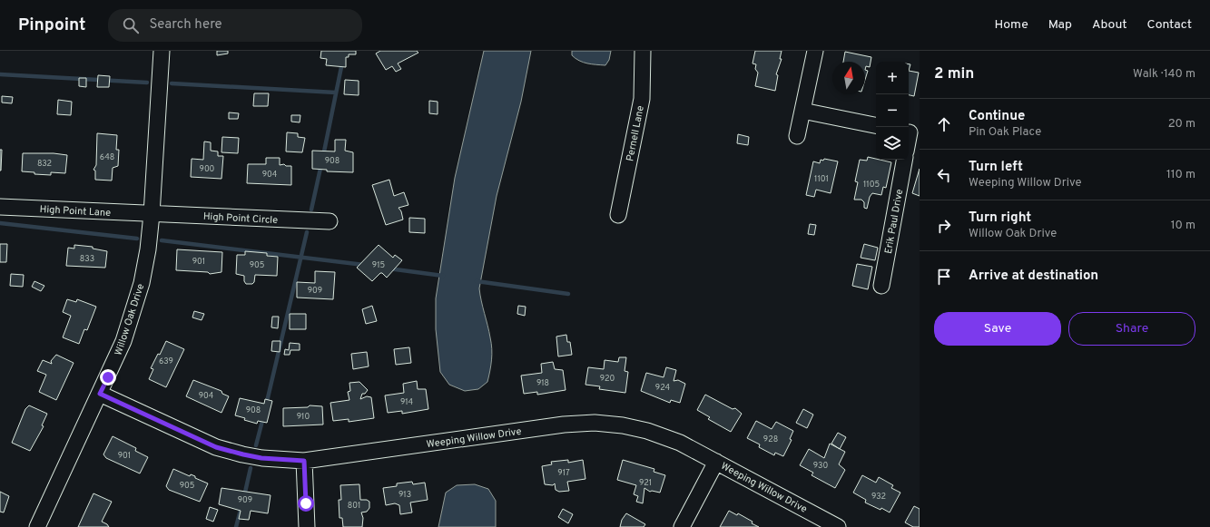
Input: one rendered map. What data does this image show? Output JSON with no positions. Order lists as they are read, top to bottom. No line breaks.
{"streets":{"street":["Pernell Lane","High Point Lane","High Point Circle","Erik Paul Drive","Willow Oak Drive","Weeping Willow Drive"]},"crossings":[["High Point Lane","High Point Circle"],["High Point Lane","Willow Oak Drive"],["High Point Circle","Willow Oak Drive"],["Willow Oak Drive","Weeping Willow Drive"]],"house_numbers":["648","908","832","900","904","1101","1105","833","901","905","915","909","639","920","918","924","904","914","908","910","928","901","930","917","921","905","913","932","909","801"],"north":"top","page":{"header":"Pinpoint","search":"Search here","nav":["Home","Map","About","Contact"],"heading":["2 min","Walk · 140 m"],"map_buttons":["+","−"],"list":[["Continue","Pin Oak Place","20 m"],["Turn left","Weeping Willow Drive","110 m"],["Turn right","Willow Oak Drive","10 m"],"Arrive at destination"],"buttons":["Save","Share"]}}
